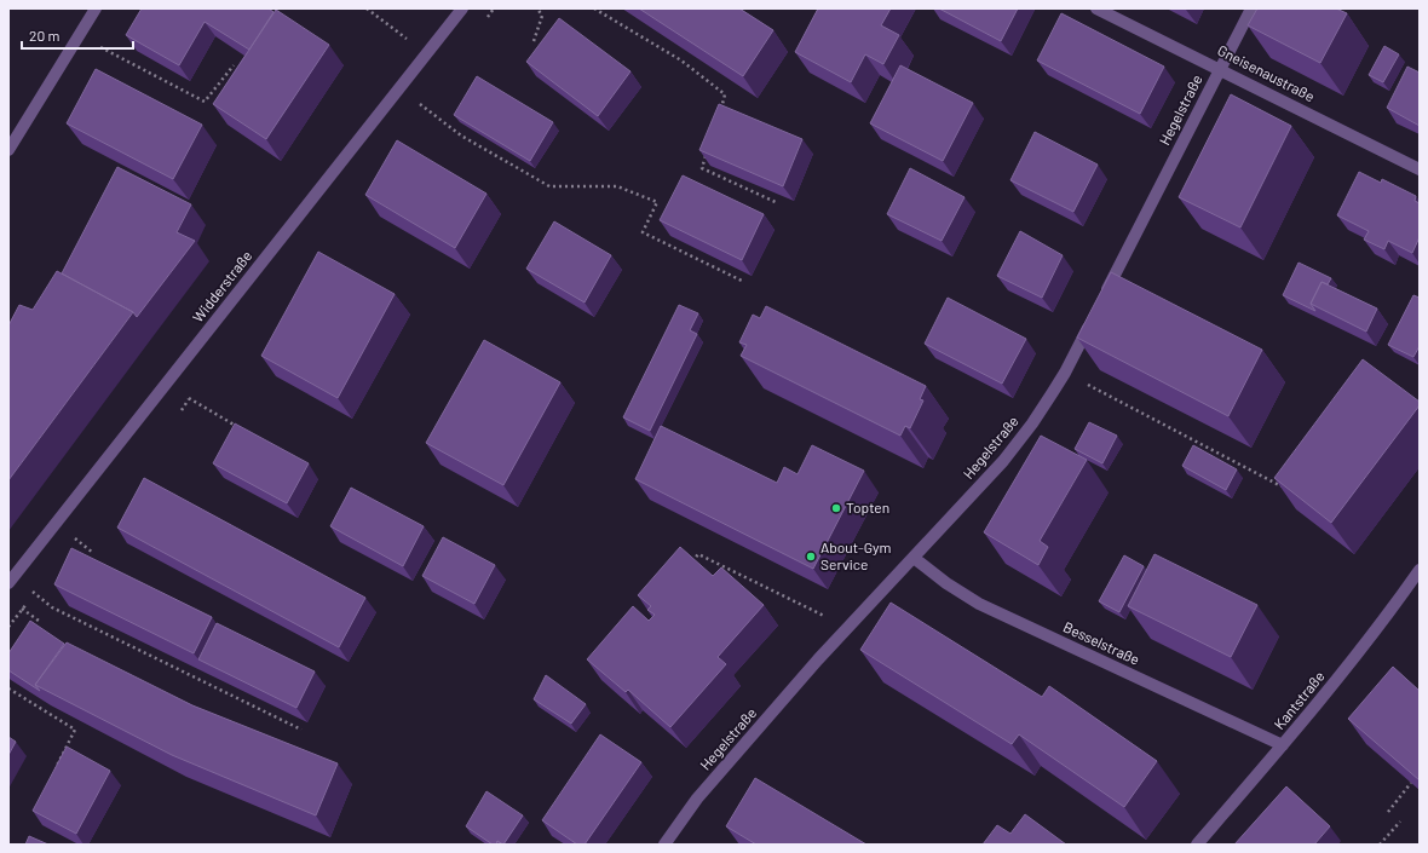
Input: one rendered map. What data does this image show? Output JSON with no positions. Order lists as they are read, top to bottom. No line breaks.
{"streets":{"street":["Gneisenaustraße","Hegelstraße","Widderstraße","Besselstraße","Kantstraße"]},"crossings":[["Gneisenaustraße","Hegelstraße"],["Hegelstraße","Besselstraße"],["Besselstraße","Kantstraße"]],"places":["Topten","About-Gym Service"],"scale_bar":"20 m"}
